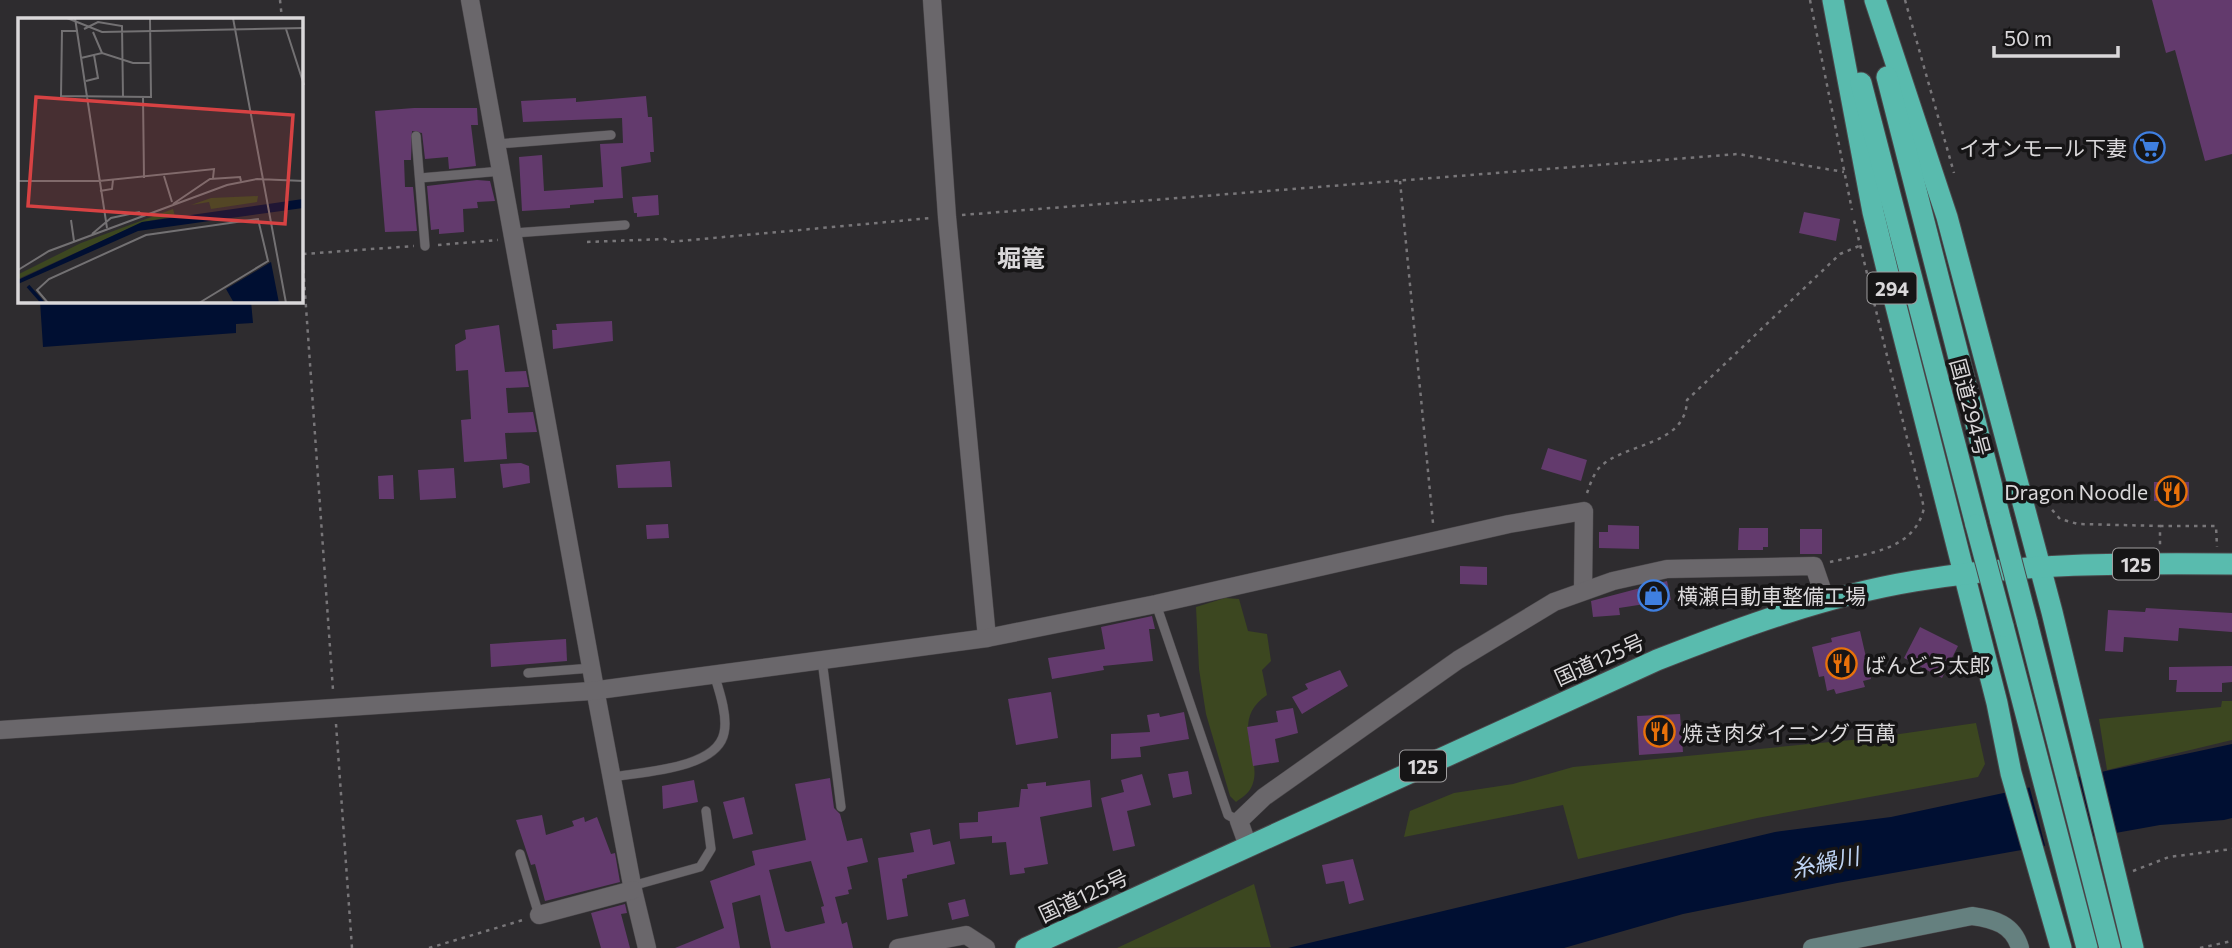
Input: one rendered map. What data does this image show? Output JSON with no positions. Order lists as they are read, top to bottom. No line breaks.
{"streets":{"highway":["294","国道294号","125","国道125号"]},"crossings":[["294","国道125号"]],"districts":["堀篭"],"water":["糸繰川"],"places":{"supermarket":["イオンモール下妻"],"restaurant":["Dragon Noodle","ばんどう太郎","焼き肉ダイニング 百萬"],"shop":["横瀬自動車整備工場"]},"scale_bar":"50 m"}
